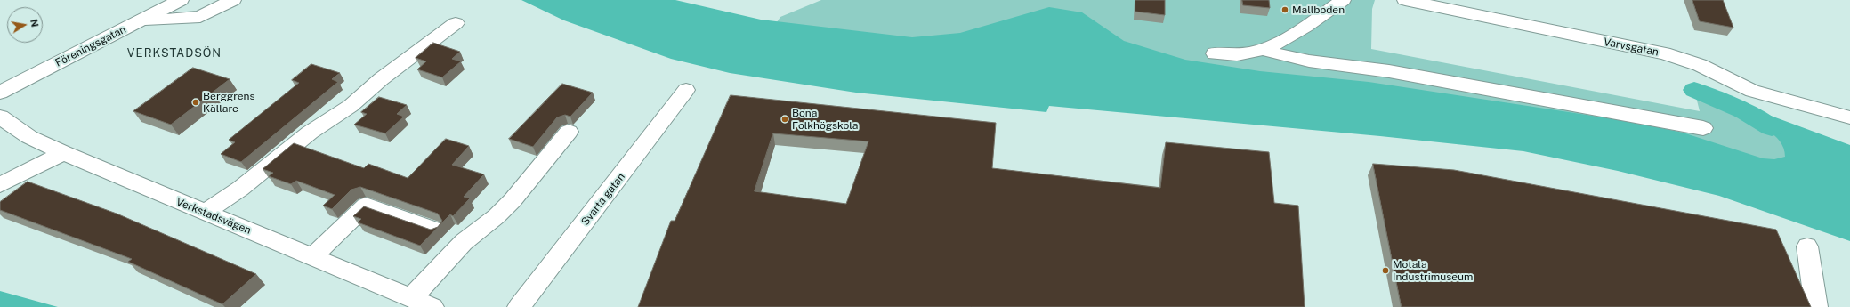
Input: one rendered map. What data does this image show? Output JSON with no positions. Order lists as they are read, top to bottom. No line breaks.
{"streets":{"street":["Föreningsgatan","Varvsgatan","Svarta gatan","Verkstadsvägen"]},"districts":["VERKSTADSÖN"],"places":["Mallboden","Berggrens Källare","Bona Folkhögskola","Motala Industrimuseum"],"north":"right"}
